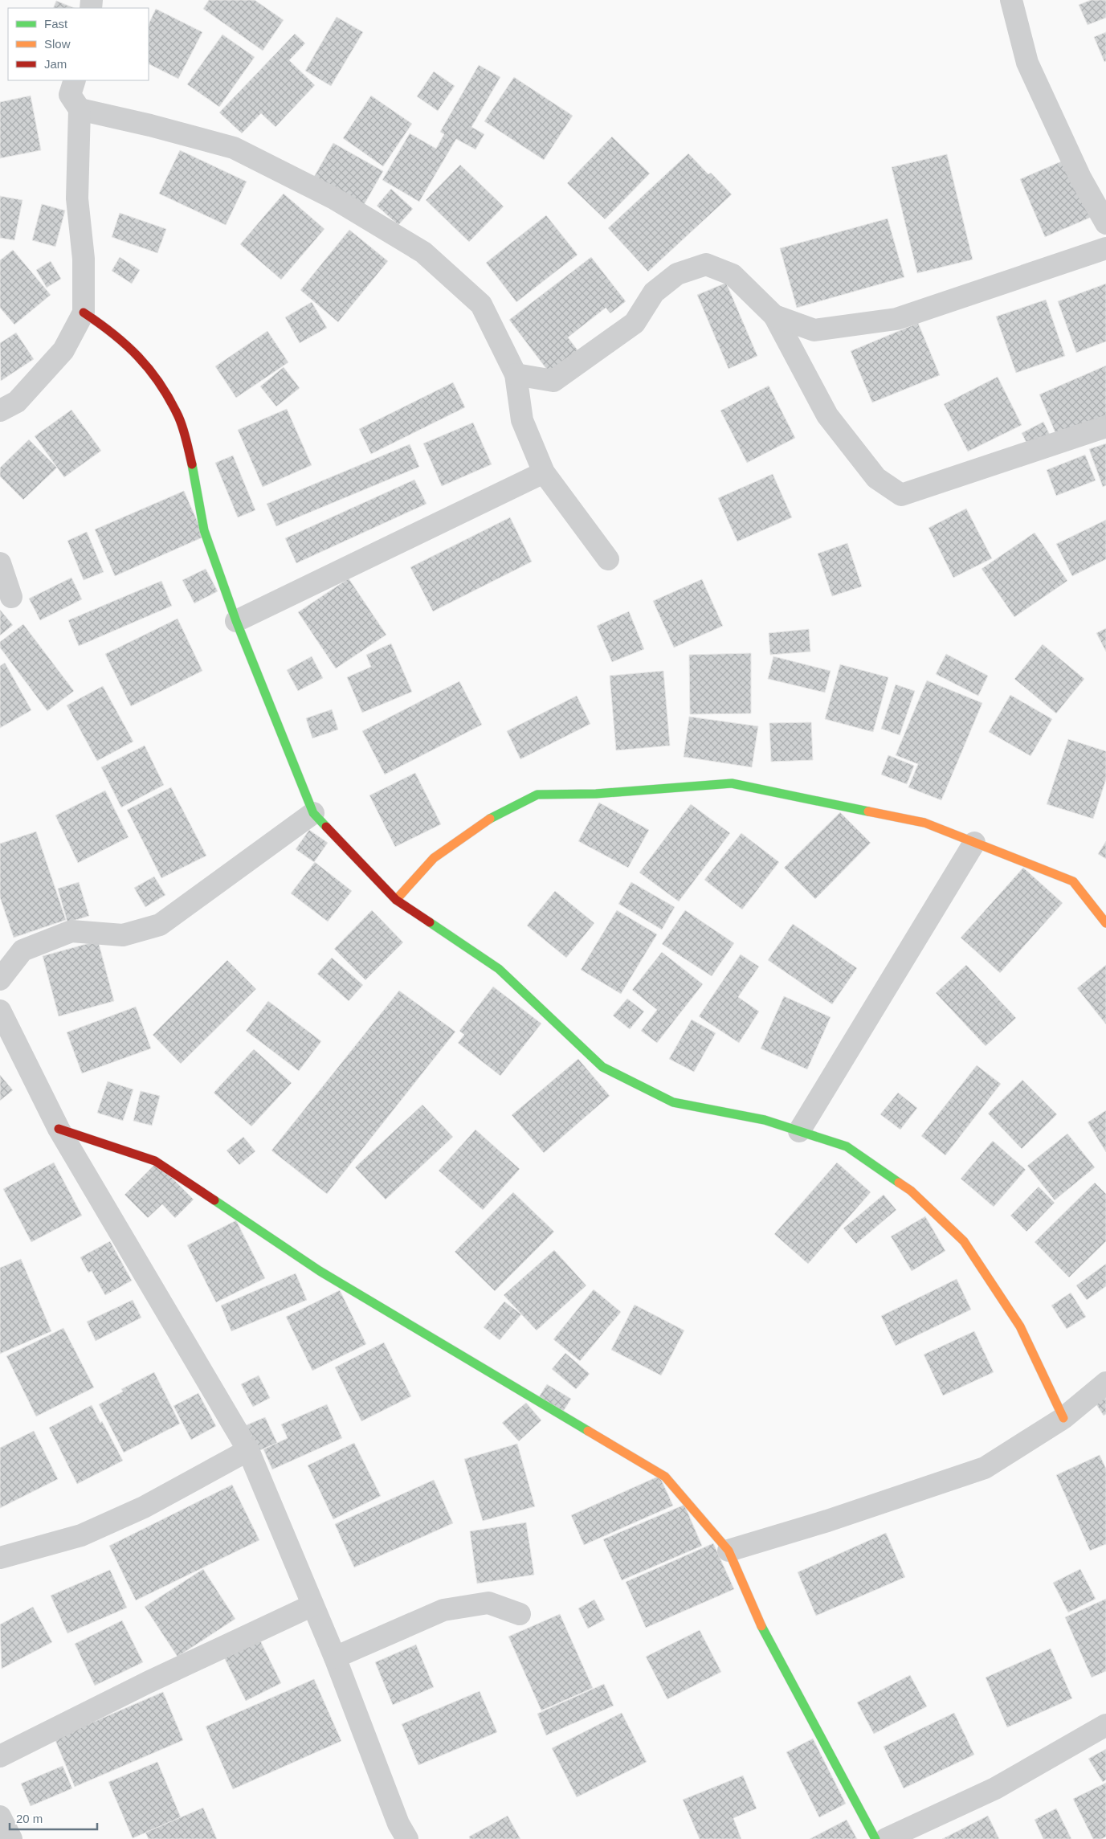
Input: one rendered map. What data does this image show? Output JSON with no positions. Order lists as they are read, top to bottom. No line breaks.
{"legend":["Fast","Slow","Jam"],"scale_bar":"20 m"}
